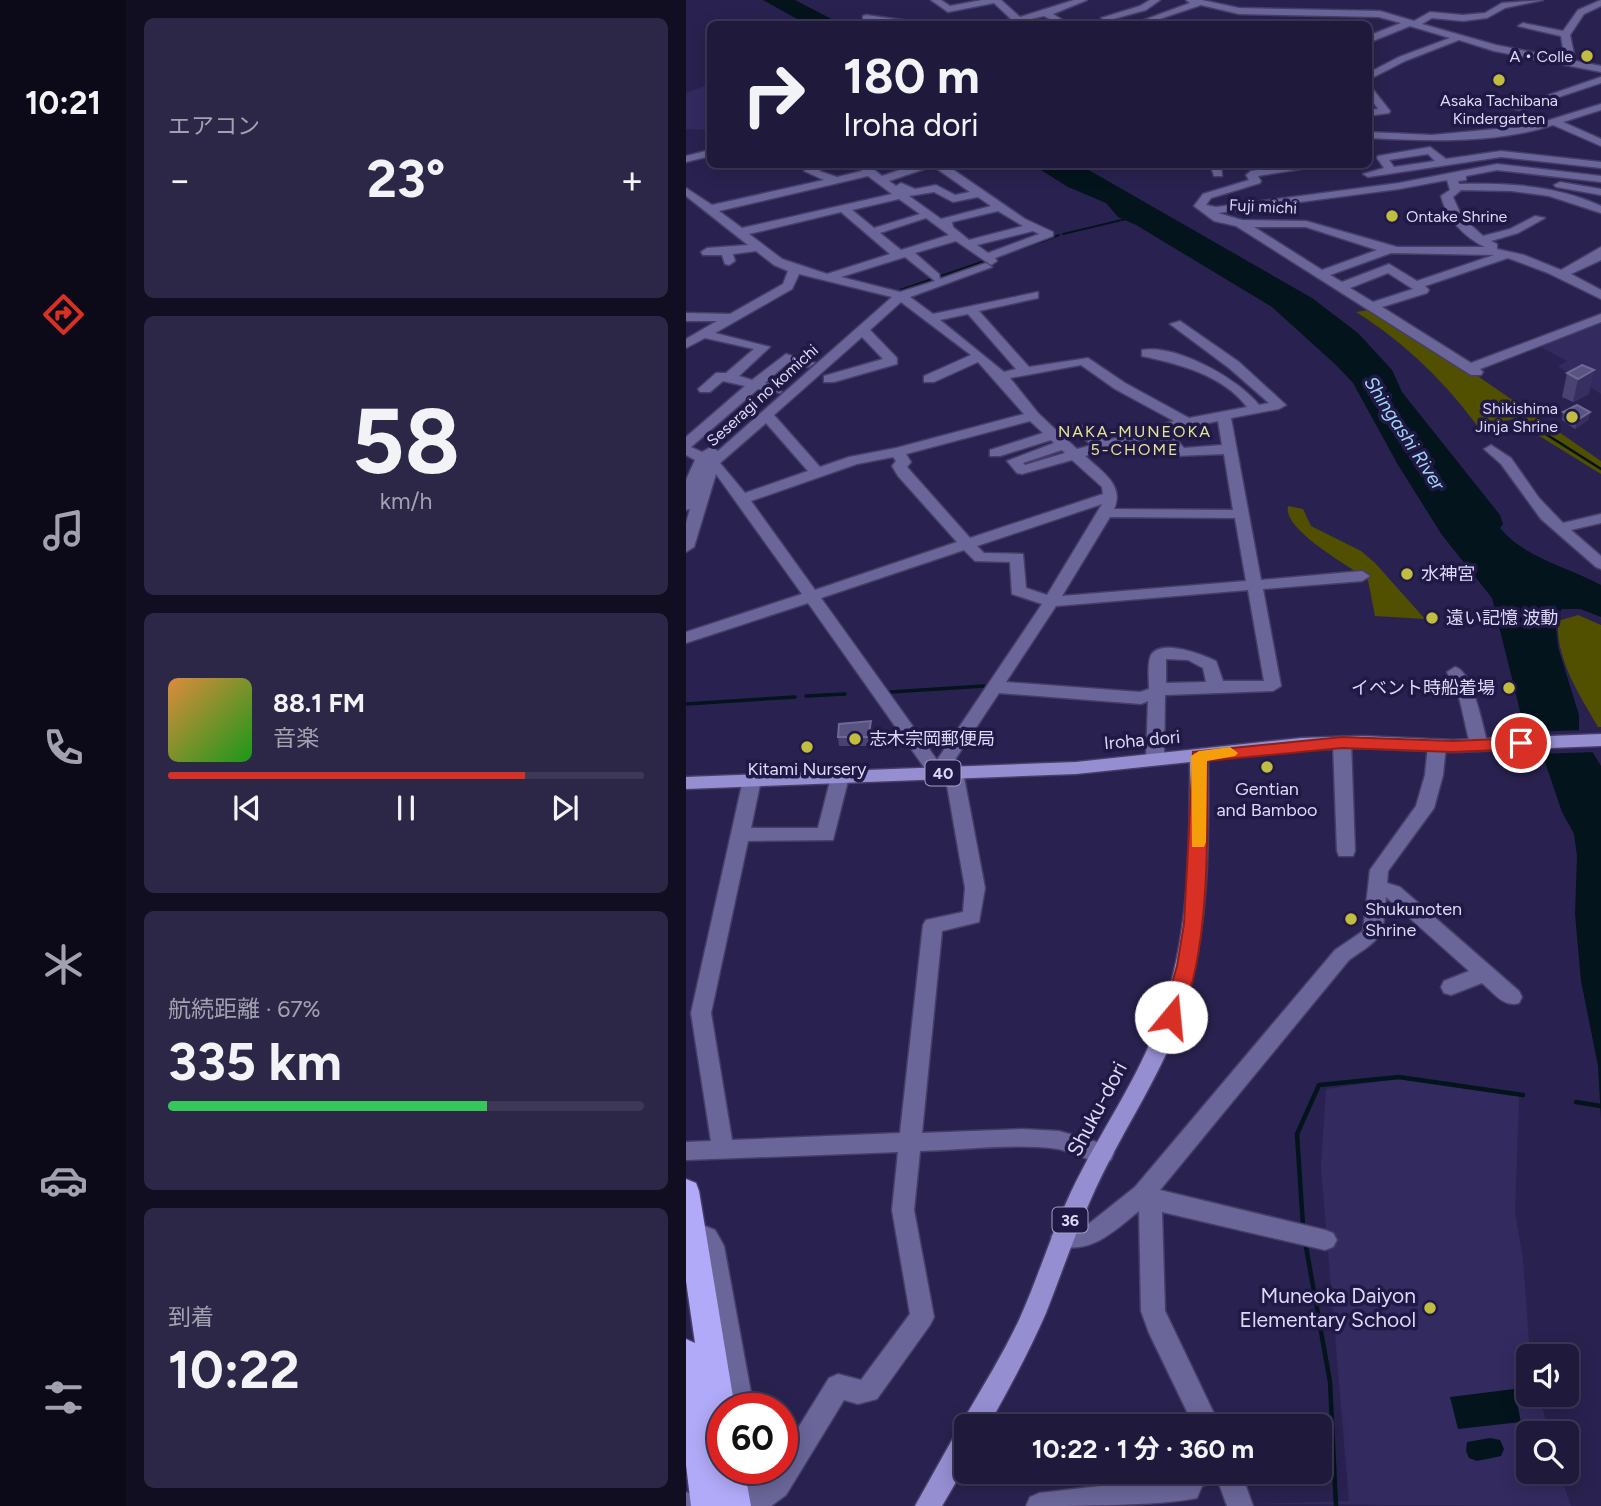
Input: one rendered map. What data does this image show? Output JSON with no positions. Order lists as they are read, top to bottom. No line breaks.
{"streets":{"main road":["Iroha dori","40","Shuku-dori","36"],"street":["Fuji michi","Seseragi no komichi"]},"crossings":[["Iroha dori","Shuku-dori"]],"districts":["NAKA-MUNEOKA 5-CHOME"],"water":["Shingashi River"],"places":["A・Colle","Asaka Tachibana Kindergarten","Ontake Shrine","Shikishima Jinja Shrine","水神宮","遠い記憶 波動","イベント時船着場","志木宗岡郵便局","Kitami Nursery","Gentian and Bamboo","Shukunoten Shrine","Muneoka Daiyon Elementary School"],"page":{"tabs":"10:21","tile":["エアコン",["58","km/h"],["航続距離 · 67%","335 km"],["到着","10:22"]],"turn":["180 m","Iroha dori"],"heat":["−","23°","+"],"song":["88.1 FM","音楽"],"limit":"60","trip":"10:22 · 1 分 · 360 m"}}
